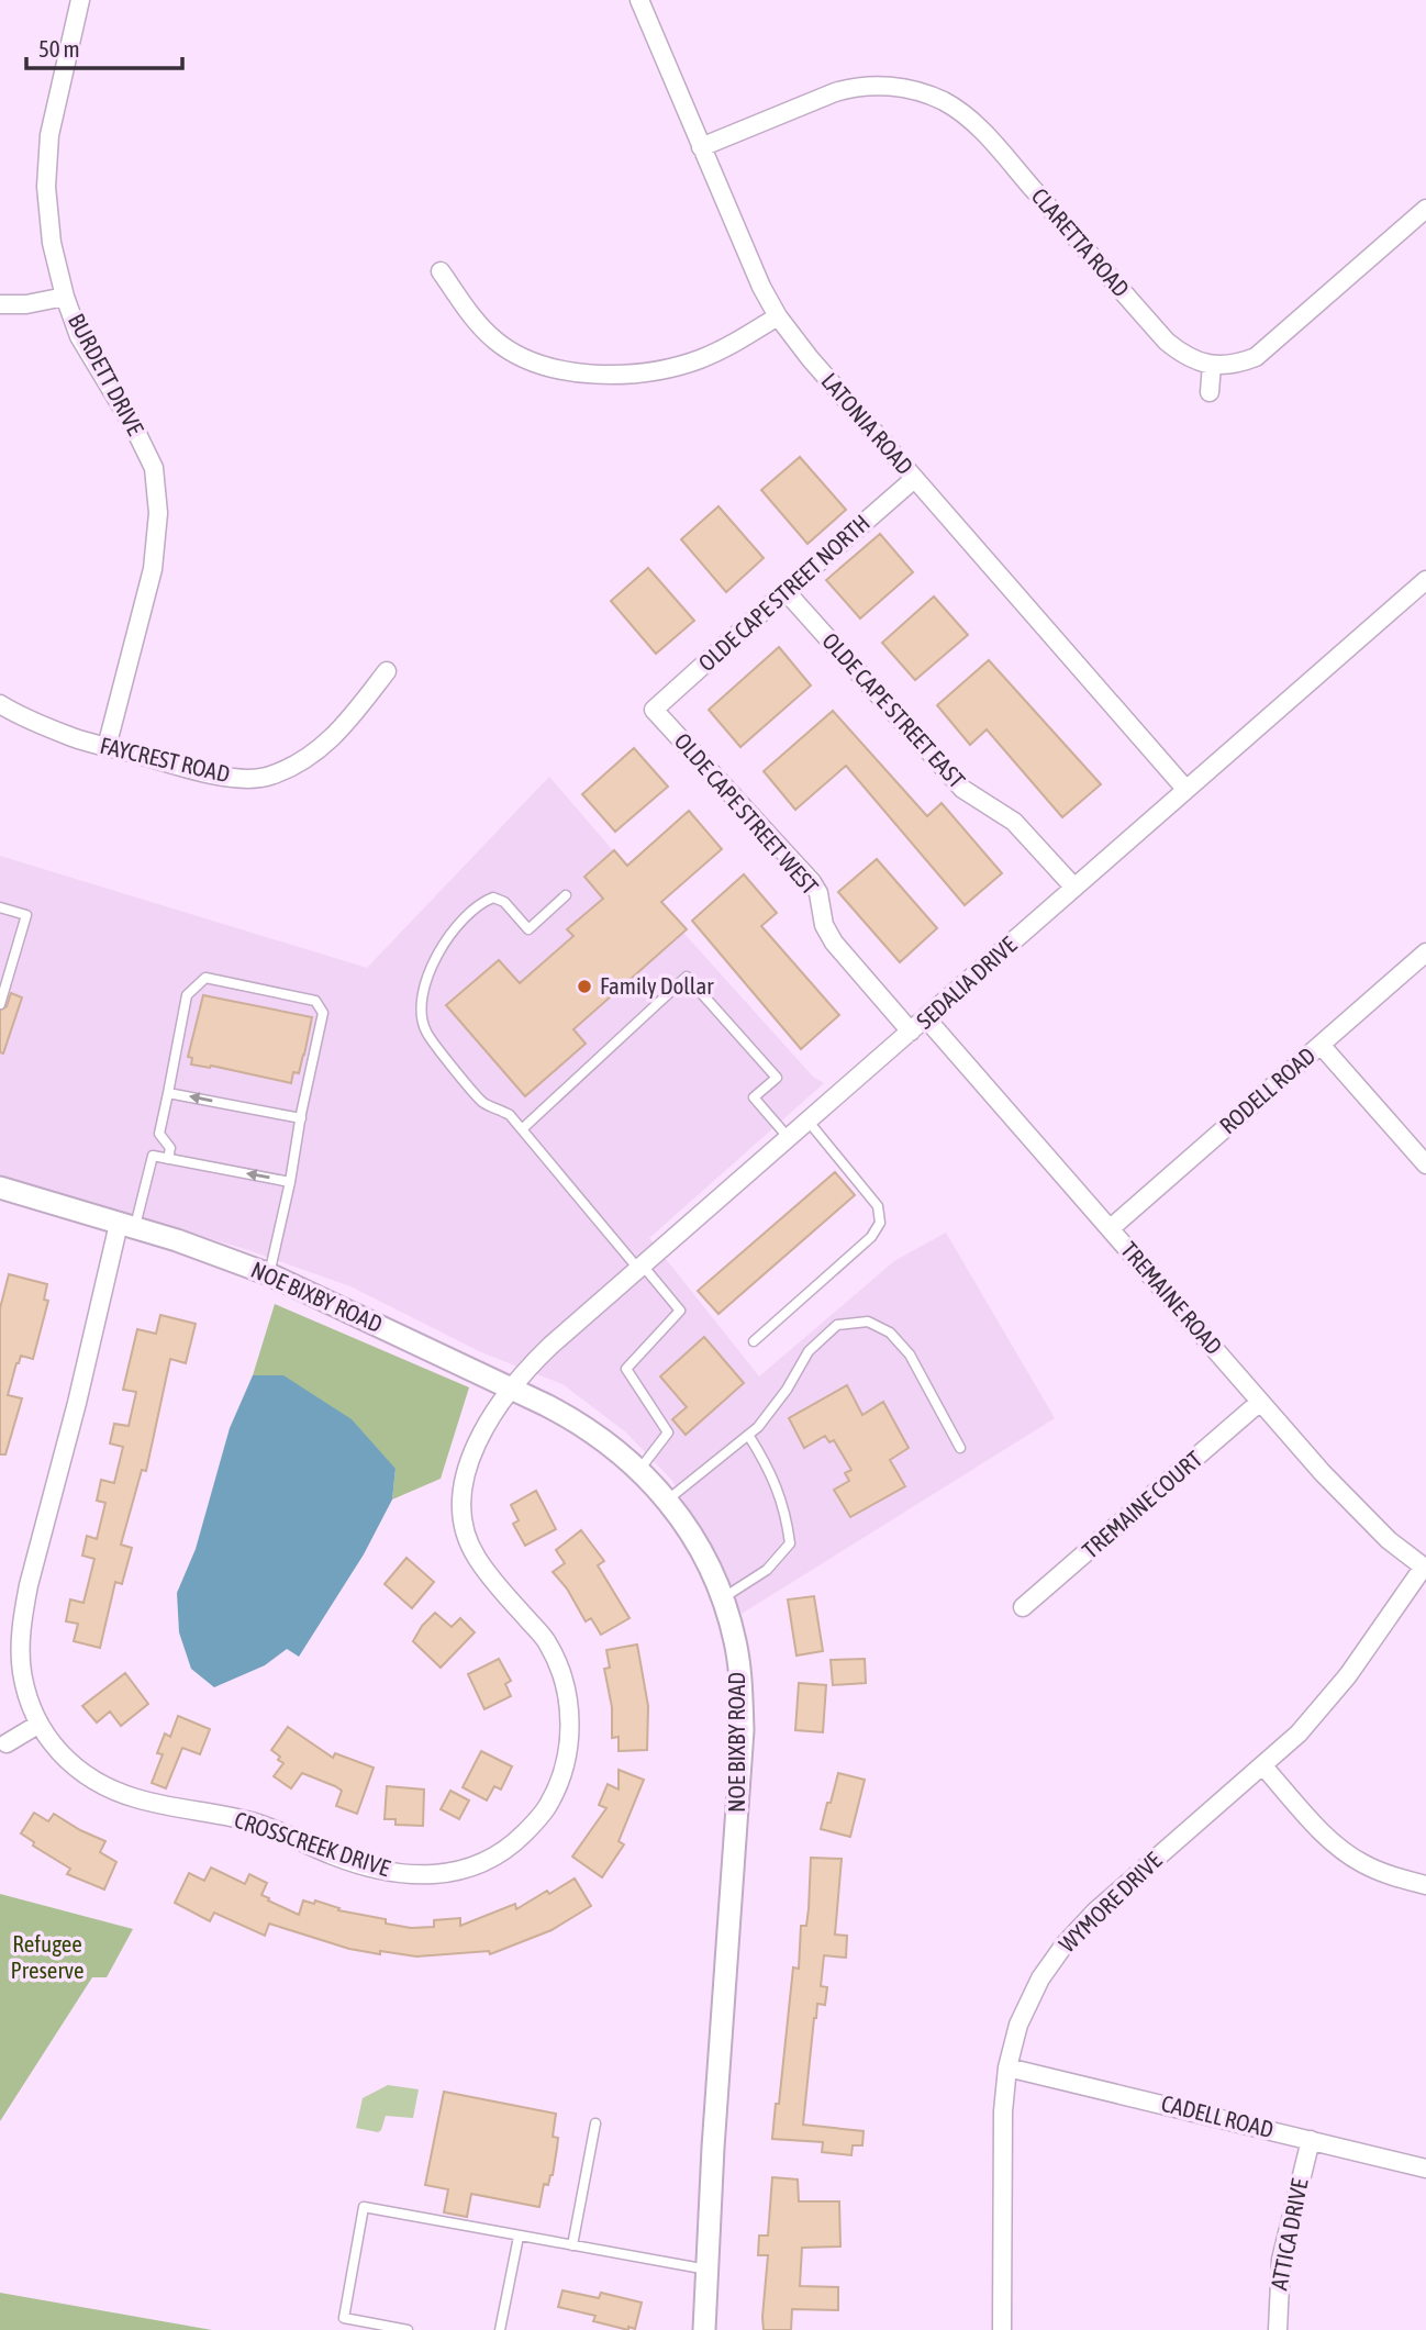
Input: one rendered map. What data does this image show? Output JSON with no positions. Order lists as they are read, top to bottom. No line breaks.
{"streets":{"street":["CLARETTA ROAD","BURDETT DRIVE","LATONIA ROAD","OLDE CAPE STREET NORTH","OLDE CAPE STREET EAST","FAYCREST ROAD","OLDE CAPE STREET WEST","SEDALIA DRIVE","RODELL ROAD","NOE BIXBY ROAD","TREMAINE ROAD","TREMAINE COURT","CROSSCREEK DRIVE","WYMORE DRIVE","CADELL ROAD","ATTICA DRIVE"]},"crossings":[["CLARETTA ROAD","LATONIA ROAD"],["BURDETT DRIVE","FAYCREST ROAD"],["LATONIA ROAD","OLDE CAPE STREET NORTH"],["LATONIA ROAD","SEDALIA DRIVE"],["OLDE CAPE STREET NORTH","OLDE CAPE STREET EAST"],["OLDE CAPE STREET NORTH","OLDE CAPE STREET WEST"],["OLDE CAPE STREET EAST","SEDALIA DRIVE"],["OLDE CAPE STREET WEST","SEDALIA DRIVE"],["SEDALIA DRIVE","NOE BIXBY ROAD"],["SEDALIA DRIVE","TREMAINE ROAD"],["SEDALIA DRIVE","CROSSCREEK DRIVE"],["RODELL ROAD","TREMAINE ROAD"],["NOE BIXBY ROAD","CROSSCREEK DRIVE"],["TREMAINE ROAD","TREMAINE COURT"],["TREMAINE ROAD","WYMORE DRIVE"],["WYMORE DRIVE","CADELL ROAD"],["CADELL ROAD","ATTICA DRIVE"]],"parks":["Refugee Preserve"],"places":["Family Dollar"],"scale_bar":"50 m"}
